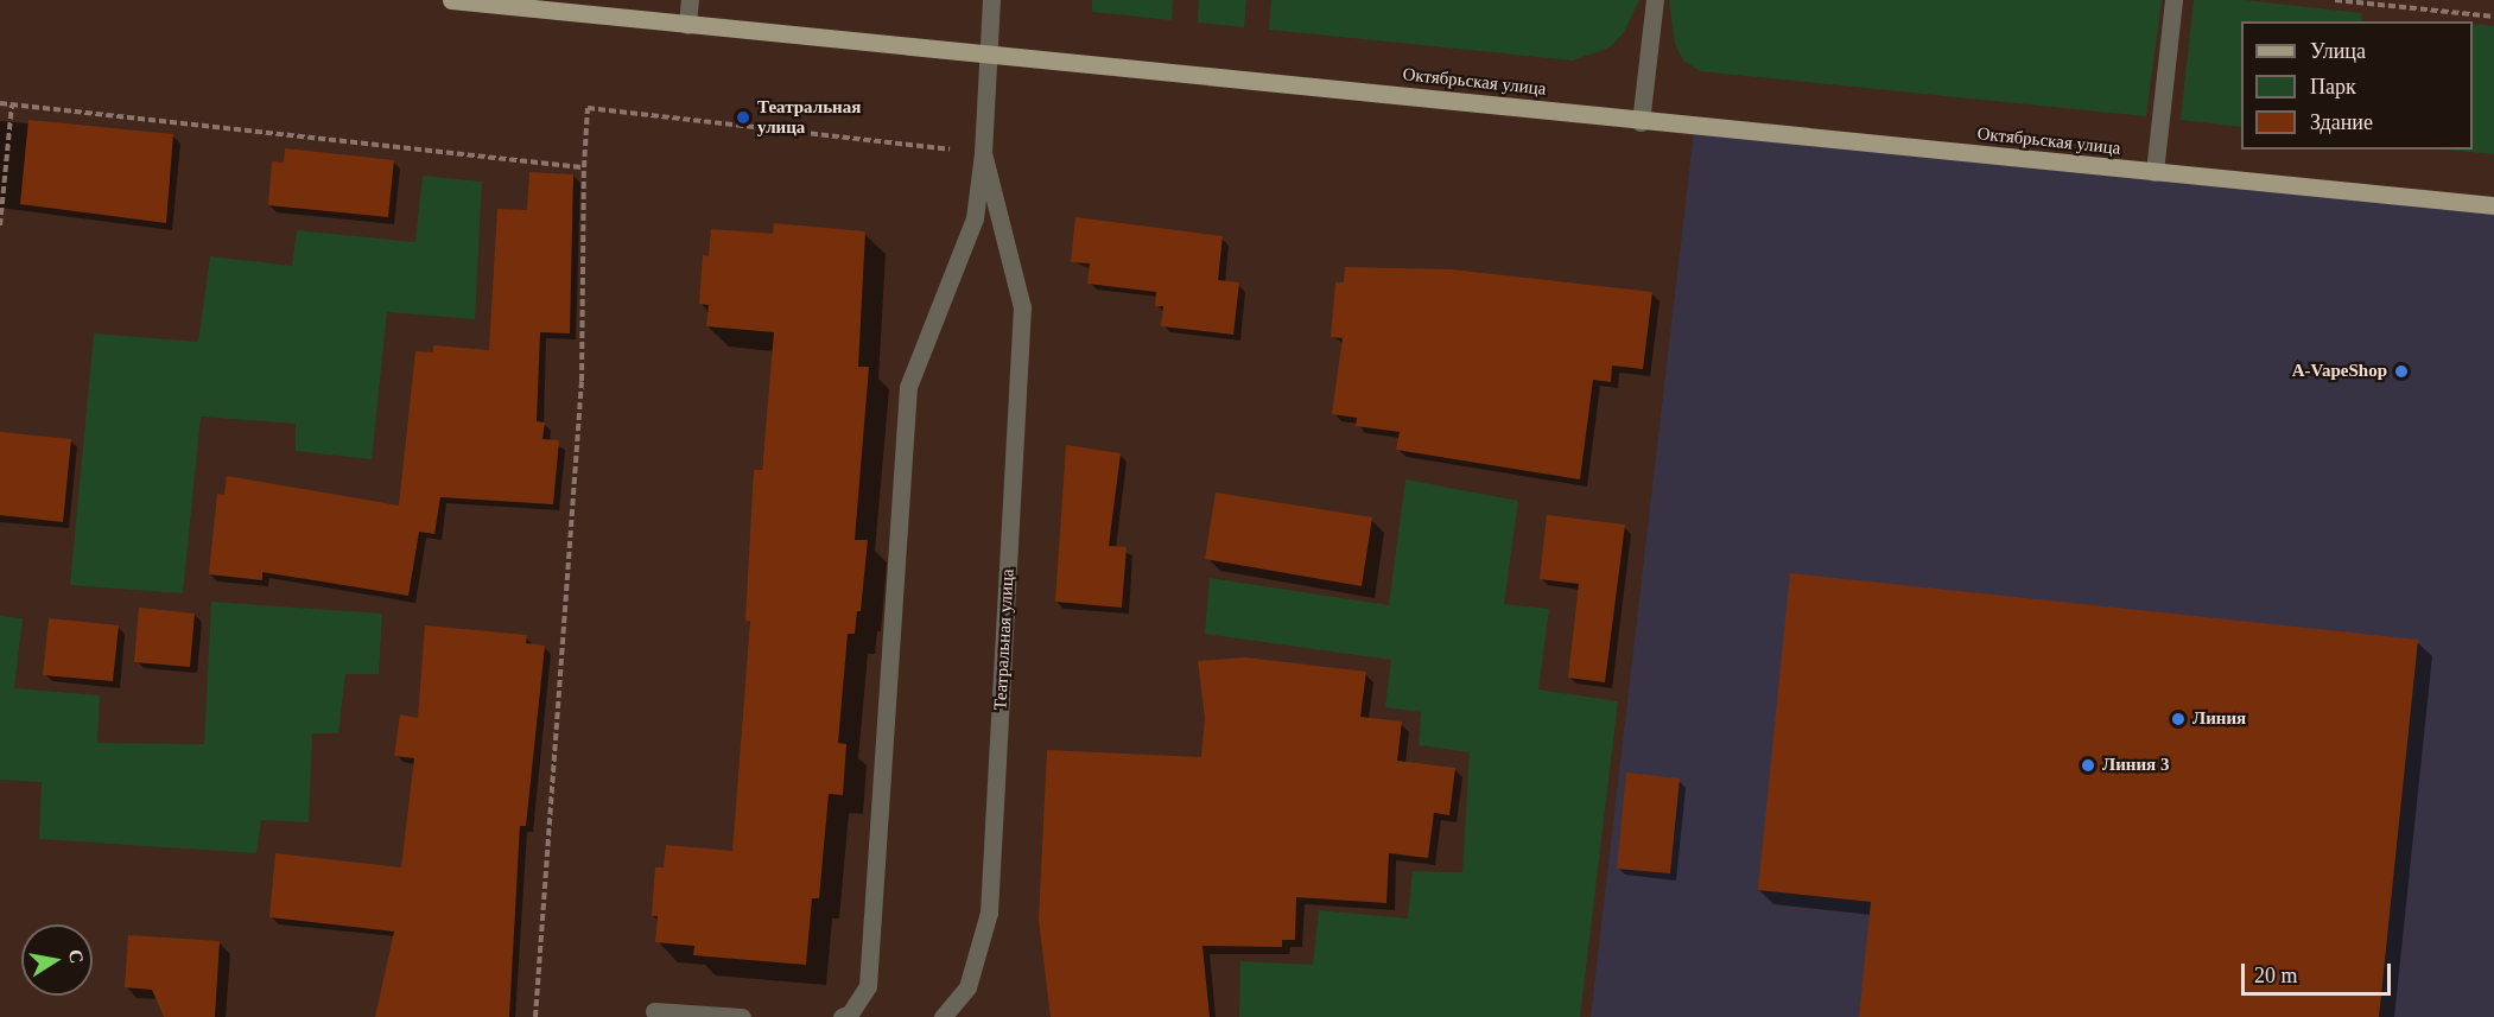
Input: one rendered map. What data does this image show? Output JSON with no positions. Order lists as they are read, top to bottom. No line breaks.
{"streets":{"main road":["Октябрьская улица"],"street":["Театральная улица"]},"crossings":[["Октябрьская улица","Театральная улица"]],"places":["Театральная улица","A-VapeShop","Линия","Линия 3"],"legend":["Улица","Парк","Здание"],"scale_bar":"20 m","north":"right"}
